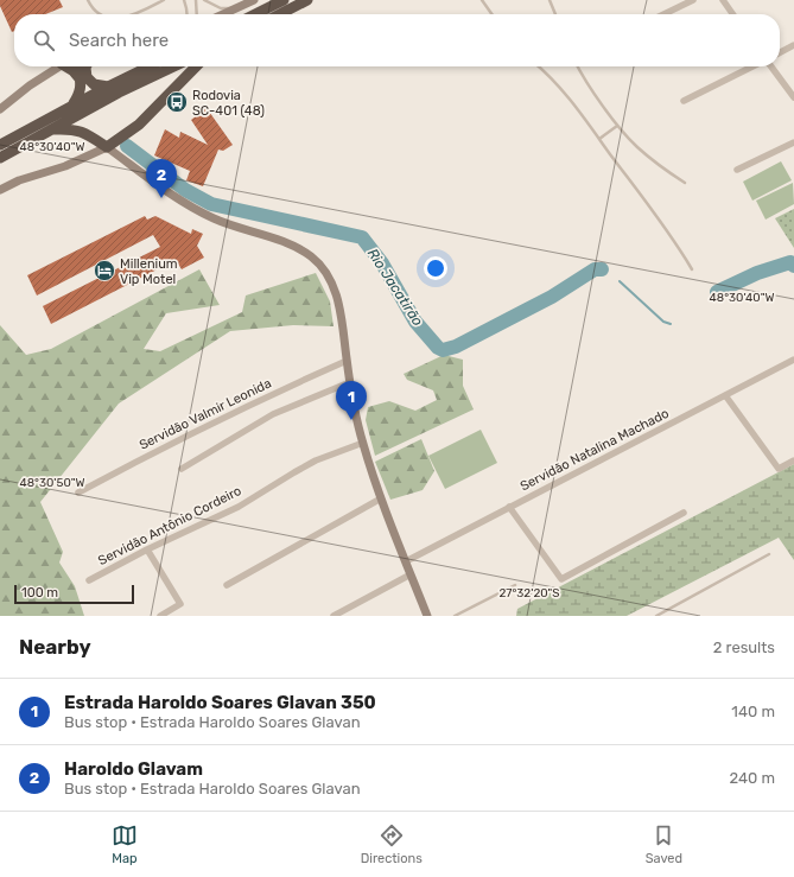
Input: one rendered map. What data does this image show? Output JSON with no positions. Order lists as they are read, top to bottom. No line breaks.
{"streets":{"street":["Servidão Valmir Leonida","Servidão Natalina Machado","Servidão Antônio Cordeiro"]},"water":["Rio Jacatirão"],"places":{"bus stop":["Rodovia SC-401 (48)"],"hotel":["Millenium Vip Motel"]},"scale_bar":"100 m","page":{"search":"Search here","pins":["2","1"],"scale":"100 m","heading":["Nearby","2 results"],"list":[{"mark":"1","name":"Estrada Haroldo Soares Glavan 350","note":"Bus stop · Estrada Haroldo Soares Glavan","value":"140 m"},{"mark":"2","name":"Haroldo Glavam","note":"Bus stop · Estrada Haroldo Soares Glavan","value":"240 m"}],"nav":["Map","Directions","Saved"]},"coordinates":["48°30'40\"W","48°30'50\"W","27°32'20\"S"]}
